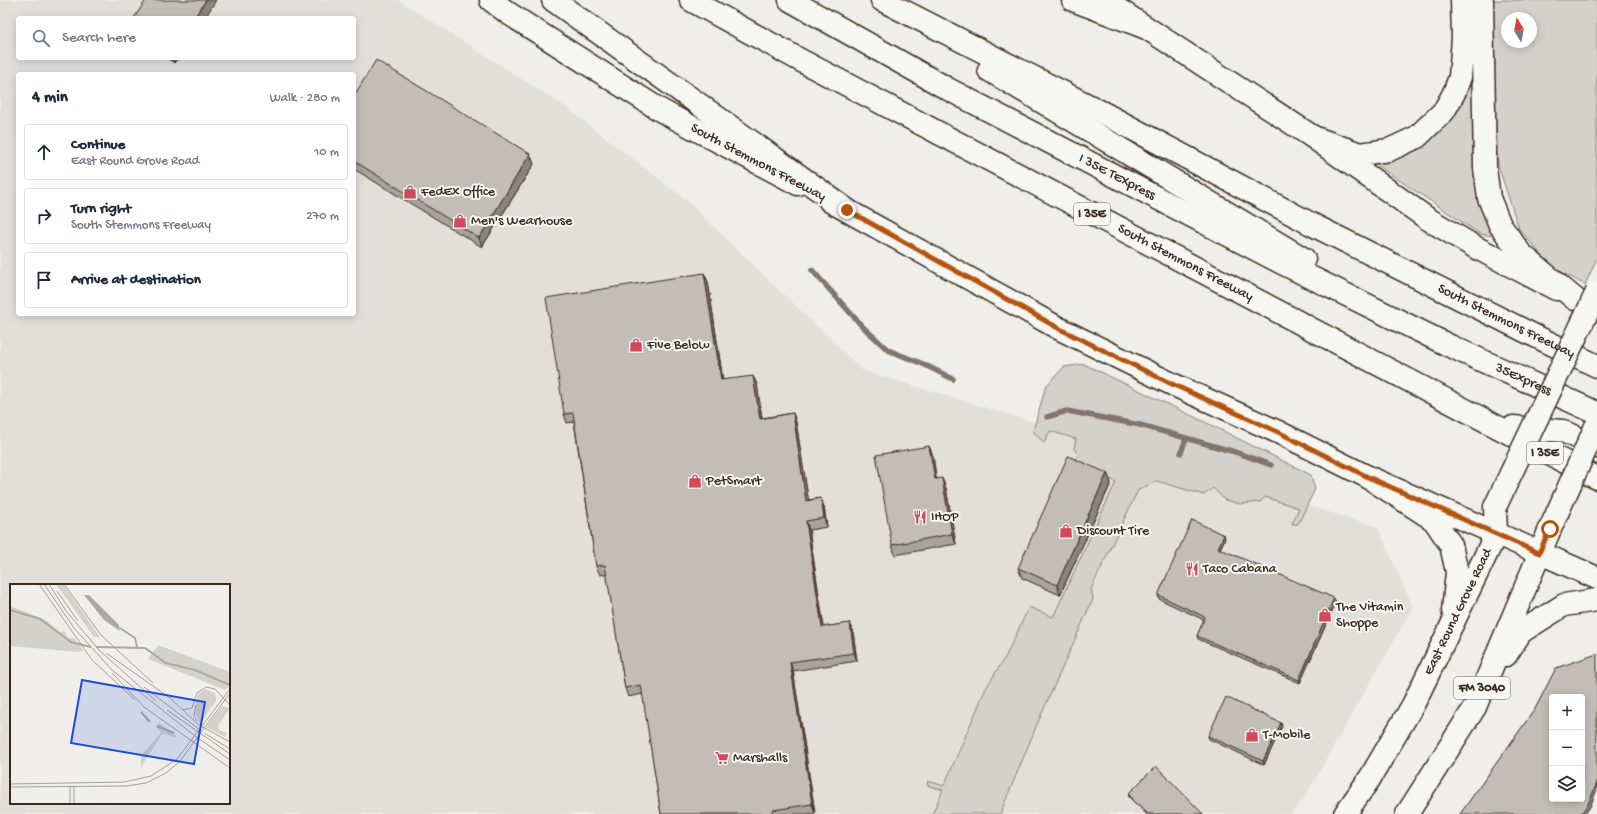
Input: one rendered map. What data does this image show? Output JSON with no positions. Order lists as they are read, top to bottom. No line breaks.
{"streets":{"main road":["South Stemmons Freeway","I 35E TEXpress","I 35E","35Express","East Round Grove Road","FM 3040"]},"crossings":[["South Stemmons Freeway","East Round Grove Road"],["South Stemmons Freeway","FM 3040"],["I 35E TEXpress","35Express"]],"places":{"shop":["FedEx Office","Men's Wearhouse","Five Below","PetSmart","Discount Tire","The Vitamin Shoppe","T-Mobile"],"restaurant":["IHOP","Taco Cabana"],"supermarket":["Marshalls"]},"north":"top","page":{"search":"Search here","heading":["4 min","Walk · 280 m"],"list":[["Continue","East Round Grove Road","10 m"],["Turn right","South Stemmons Freeway","270 m"],"Arrive at destination"],"map_buttons":["+","−"]}}
